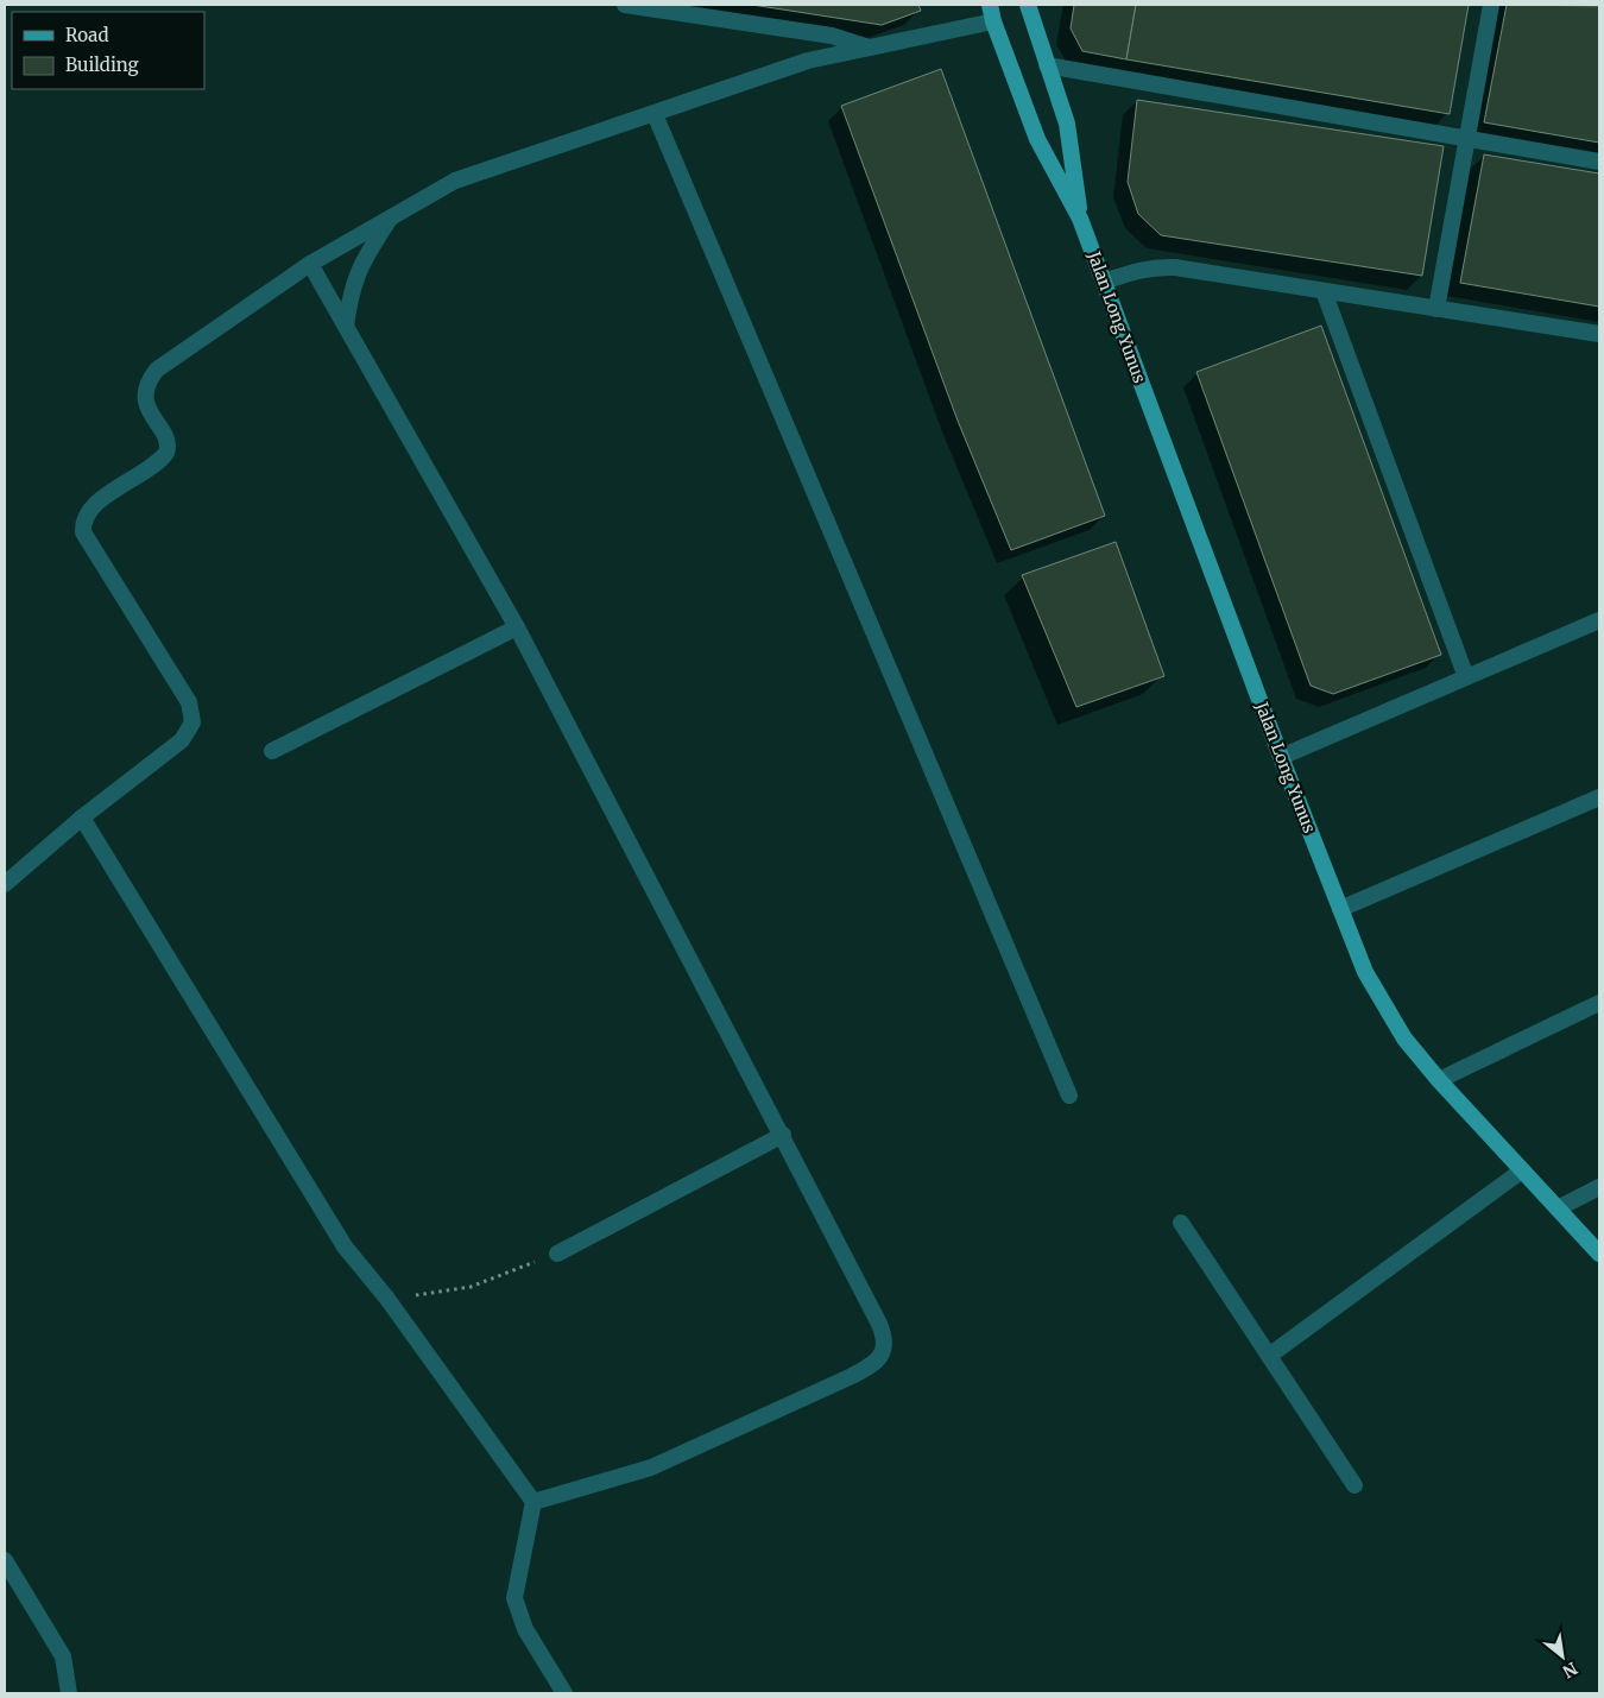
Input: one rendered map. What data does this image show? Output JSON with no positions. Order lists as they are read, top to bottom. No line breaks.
{"streets":{"main road":["Jalan Long Yunus"]},"legend":["Road","Building"],"north":"bottom right"}
